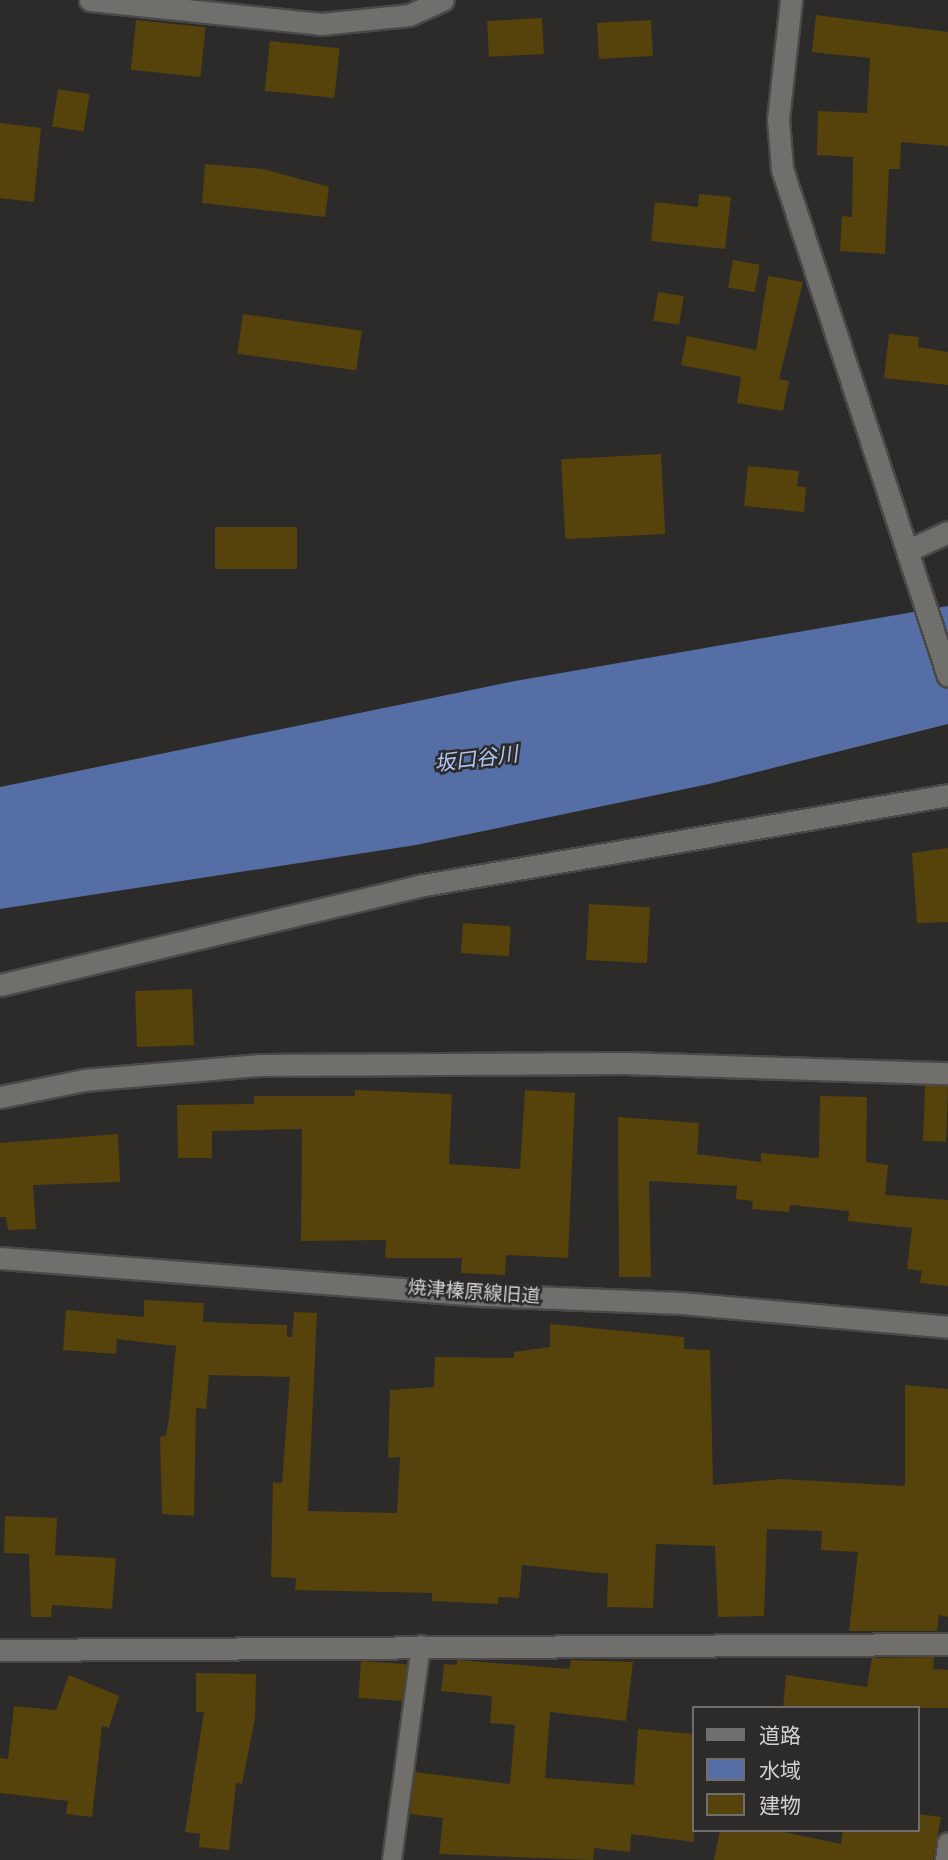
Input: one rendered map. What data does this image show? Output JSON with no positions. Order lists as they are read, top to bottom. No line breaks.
{"streets":{"street":["焼津榛原線旧道"]},"water":["坂口谷川"],"legend":["道路","水域","建物"]}
